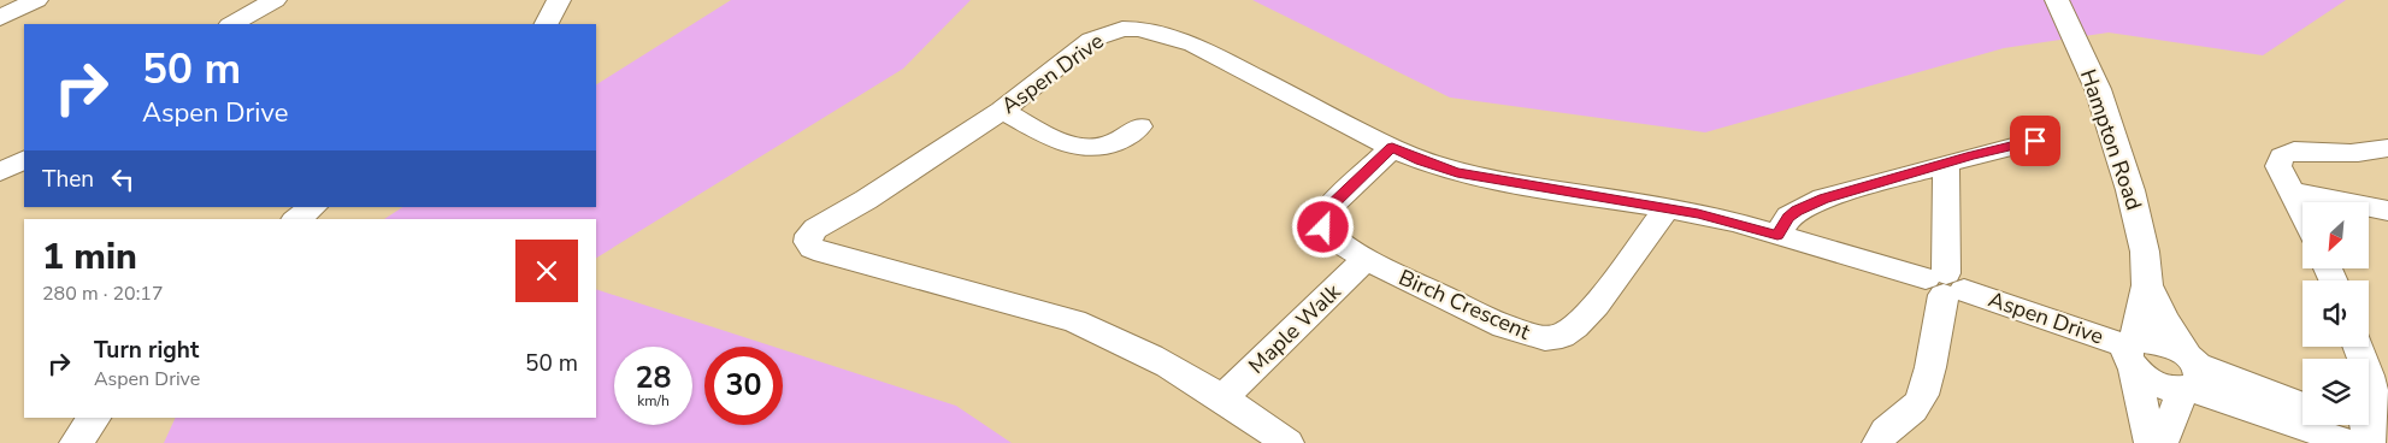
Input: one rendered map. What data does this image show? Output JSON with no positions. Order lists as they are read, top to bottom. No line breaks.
{"streets":{"street":["Aspen Drive","Hampton Road","Birch Crescent","Maple Walk"]},"crossings":[["Aspen Drive","Hampton Road"],["Aspen Drive","Birch Crescent"],["Aspen Drive","Maple Walk"],["Birch Crescent","Maple Walk"]],"north":"bottom left","page":{"turn":["50 m","Aspen Drive"],"then":"Then","heading":["1 min","280 m · 20:17"],"list":[{"name":"Turn right","note":"Aspen Drive","value":"50 m"}],"speed":"28 km/h","limit":"30"}}
